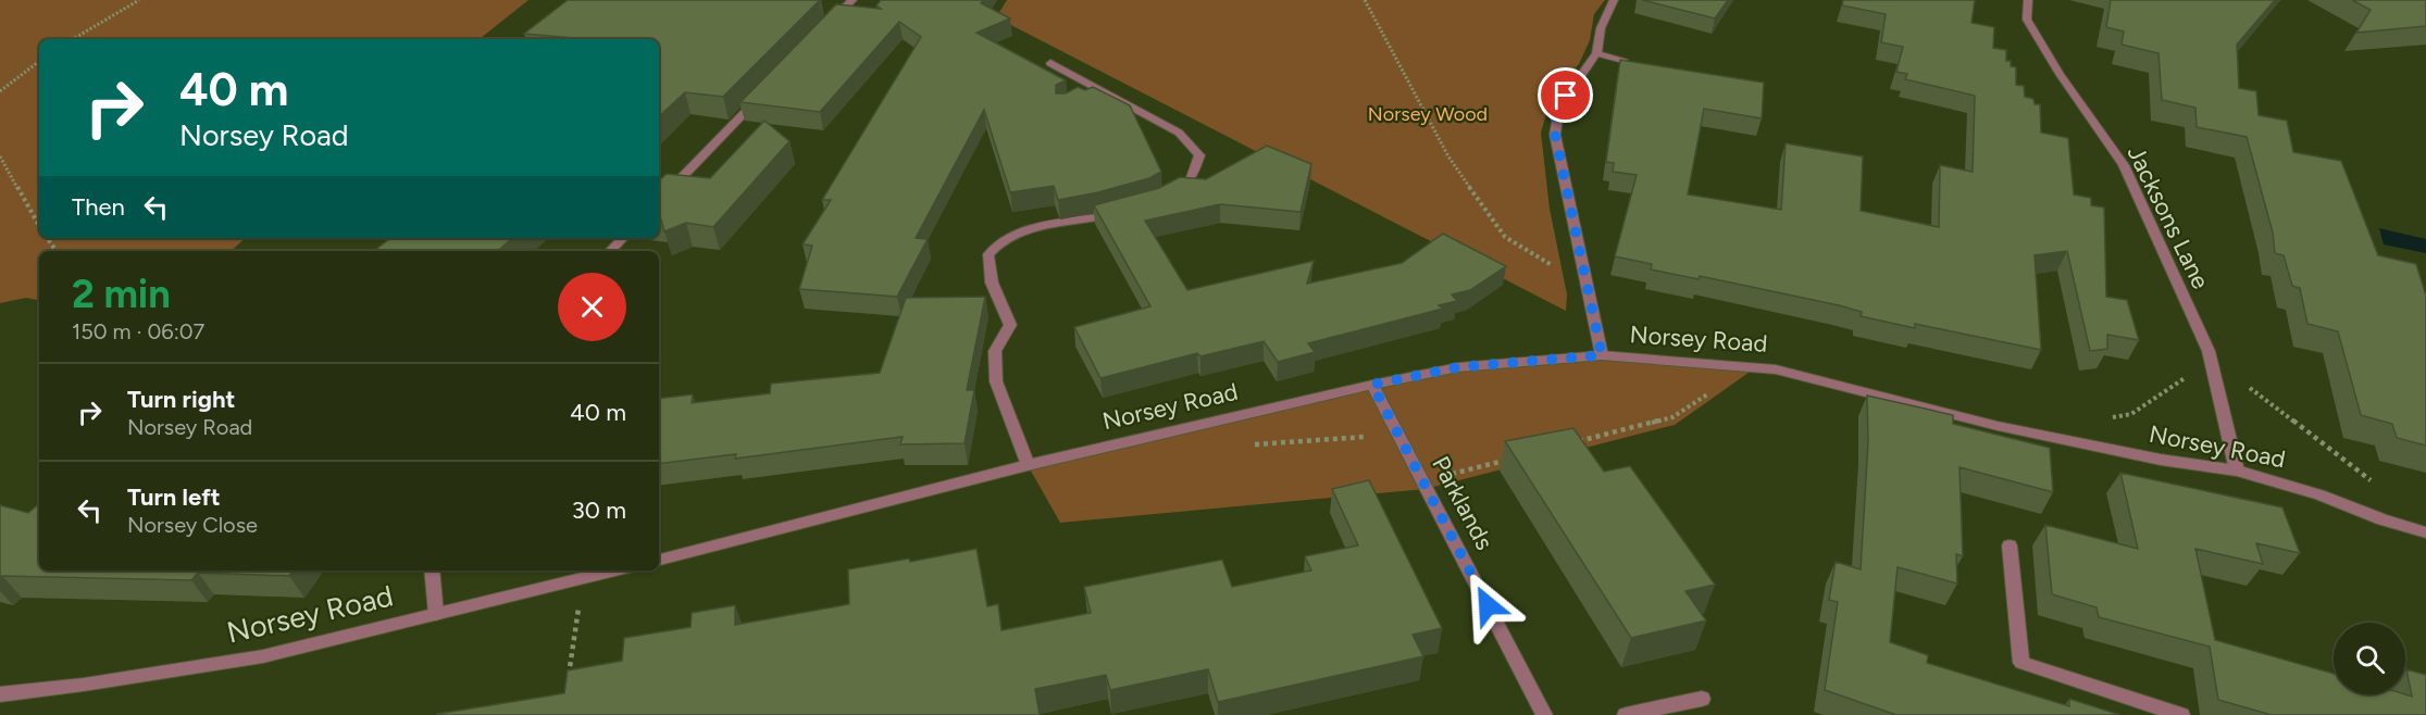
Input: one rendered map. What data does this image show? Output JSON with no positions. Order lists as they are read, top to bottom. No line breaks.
{"streets":{"street":["Jacksons Lane","Norsey Road","Parklands"]},"crossings":[["Jacksons Lane","Norsey Road"],["Norsey Road","Parklands"]],"parks":["Norsey Wood"],"page":{"turn":["40 m","Norsey Road"],"then":"Then","heading":["2 min","150 m · 06:07"],"list":[{"name":"Turn right","note":"Norsey Road","value":"40 m"},{"name":"Turn left","note":"Norsey Close","value":"30 m"}]}}
